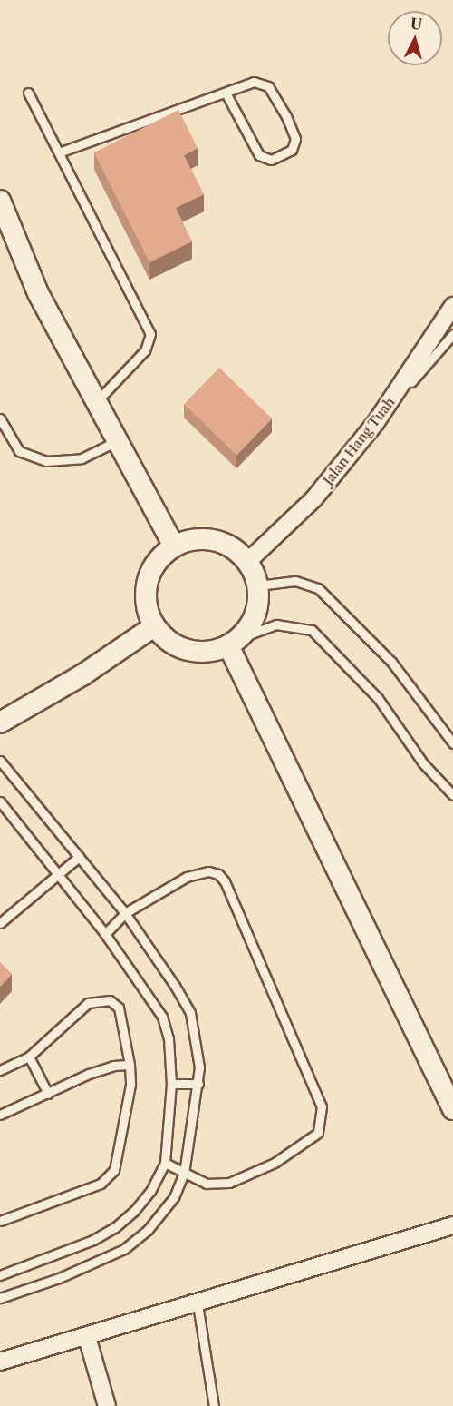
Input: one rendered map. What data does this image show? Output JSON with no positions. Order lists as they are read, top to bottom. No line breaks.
{"streets":{"street":["Jalan Hang Tuah"]},"north":"top"}
